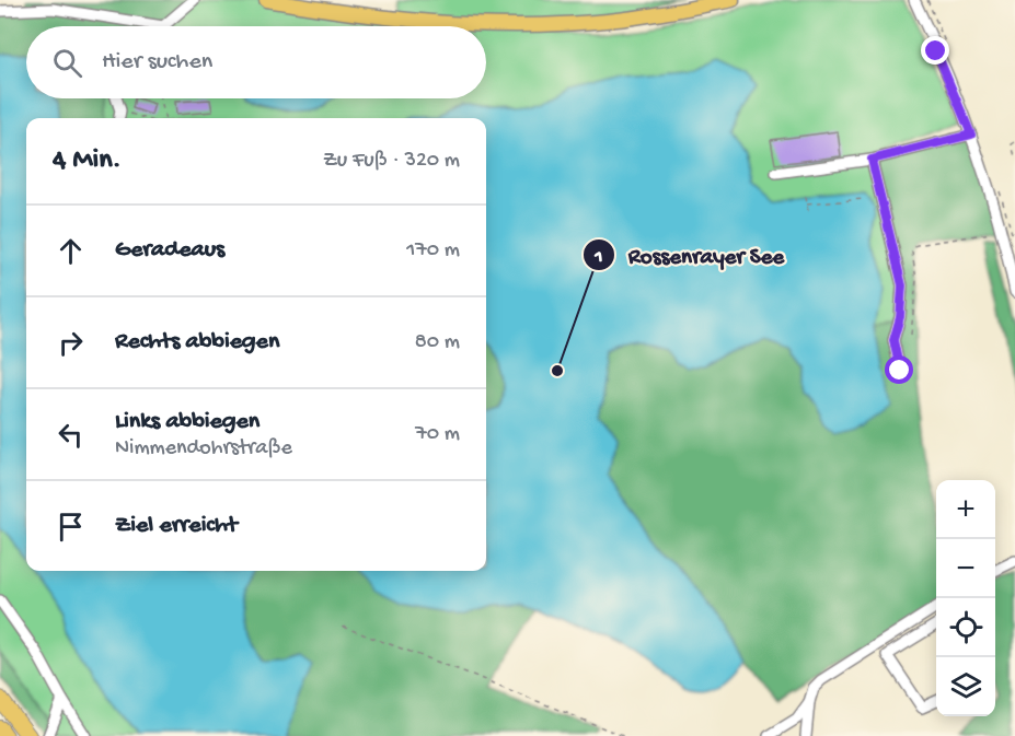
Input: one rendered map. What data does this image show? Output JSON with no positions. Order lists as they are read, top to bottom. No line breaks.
{"places":["Rossenrayer See"],"page":{"search":"Hier suchen","heading":["4 Min.","Zu Fuß · 320 m"],"list":[["Geradeaus","170 m"],["Rechts abbiegen","80 m"],["Links abbiegen","Nimmendohrstraße","70 m"],"Ziel erreicht"],"map_buttons":["+","−"]}}
